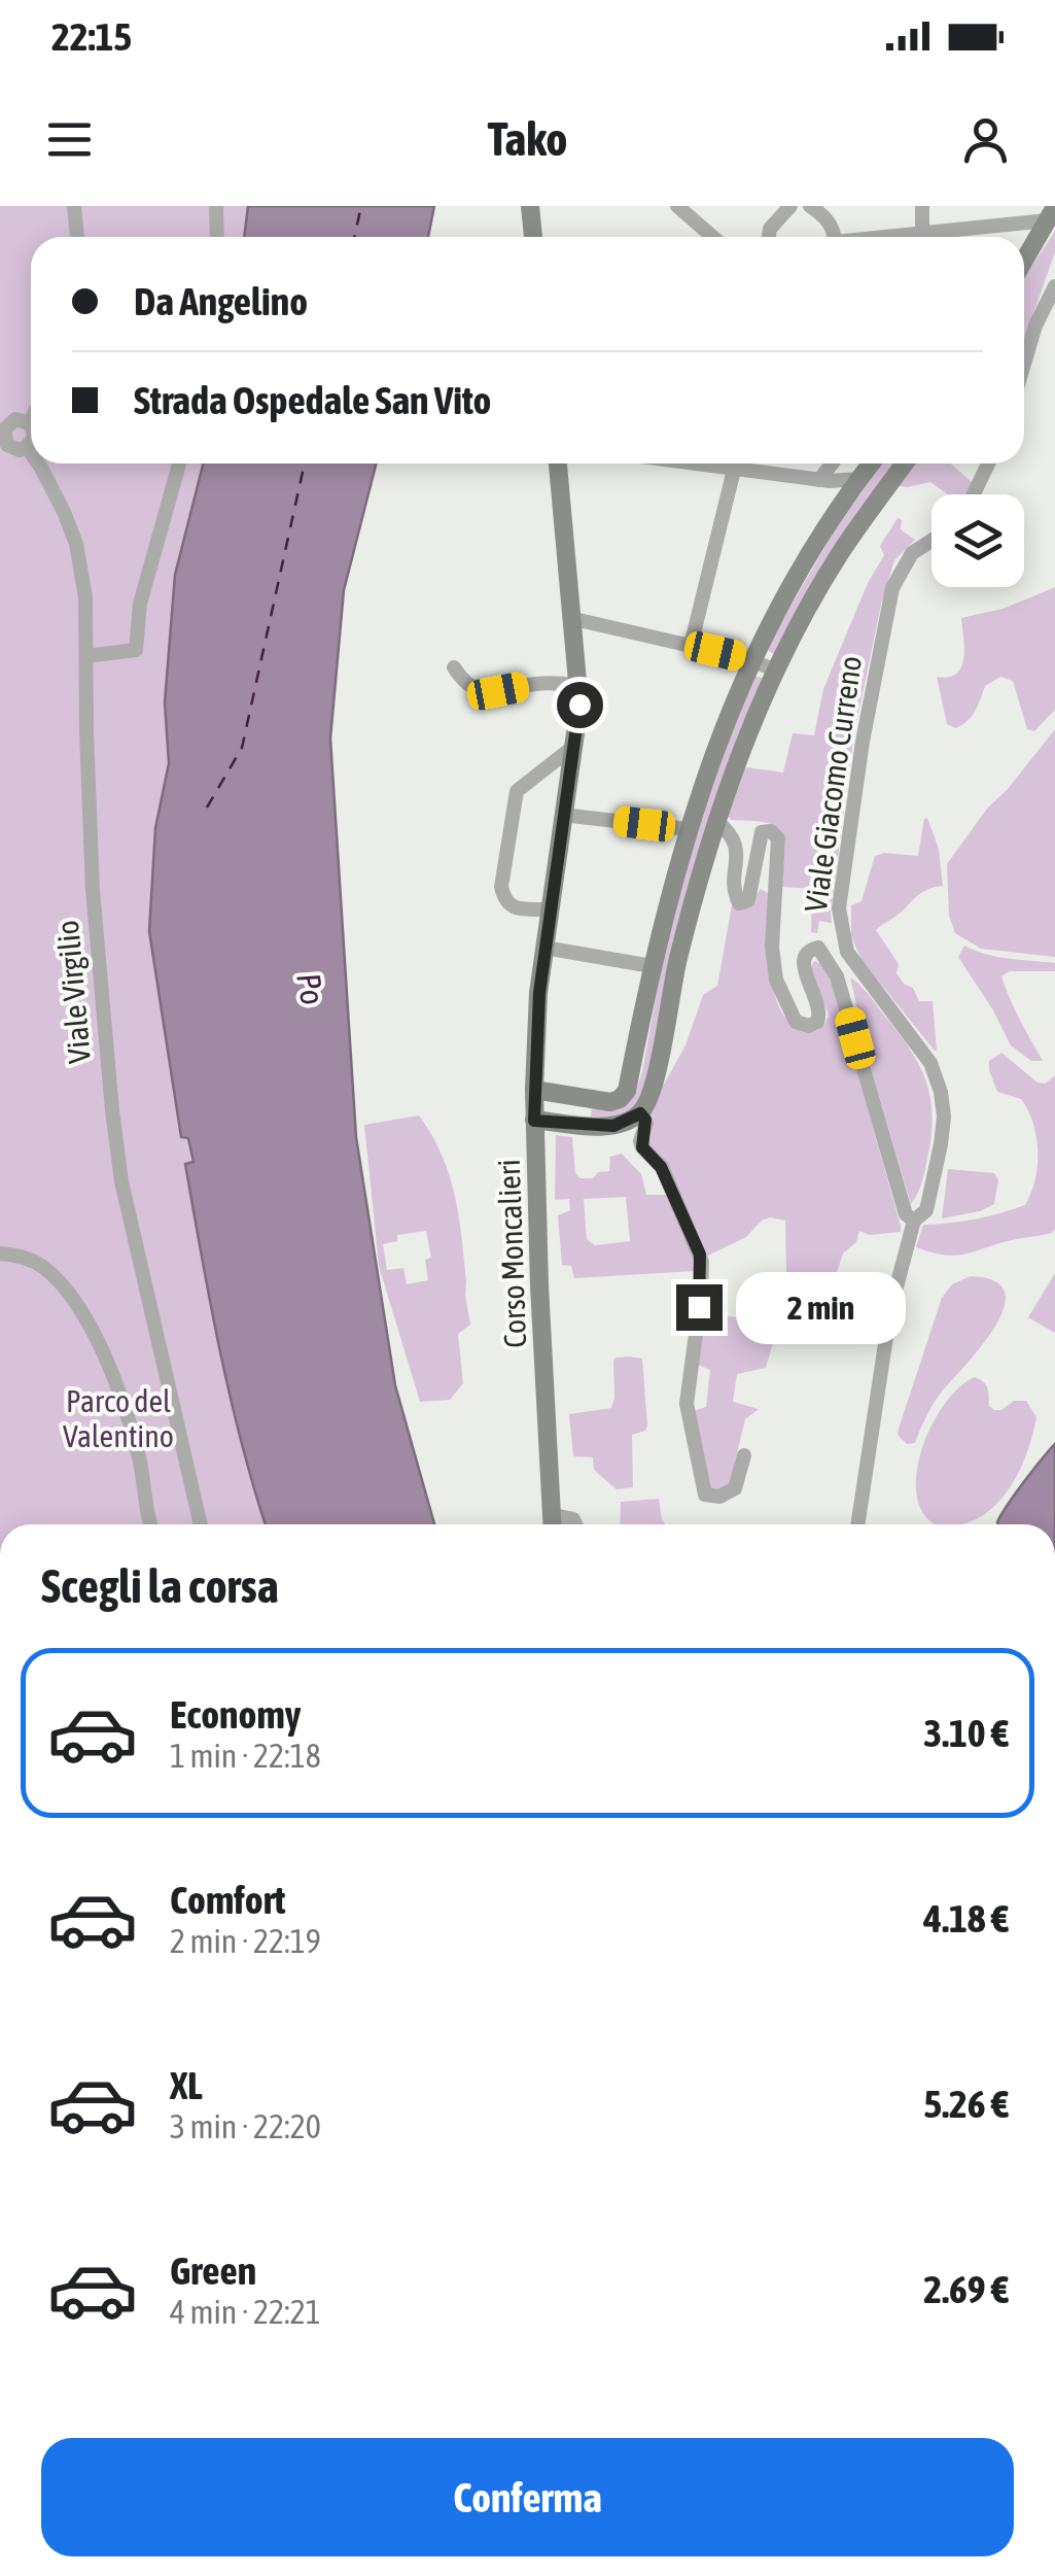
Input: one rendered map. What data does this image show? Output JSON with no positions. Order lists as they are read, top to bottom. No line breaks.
{"streets":{"street":["Viale Giacomo Curreno","Viale Virgilio","Corso Moncalieri"]},"water":["Po"],"parks":["Parco del Valentino"],"page":{"status":"22:15","header":"Tako","banner":["Da Angelino","Strada Ospedale San Vito"],"bubble":"2 min","heading":"Scegli la corsa","list":[{"name":"Economy","note":"1 min · 22:18","value":"3.10 €"},{"name":"Comfort","note":"2 min · 22:19","value":"4.18 €"},{"name":"XL","note":"3 min · 22:20","value":"5.26 €"},{"name":"Green","note":"4 min · 22:21","value":"2.69 €"}],"buttons":"Conferma"}}
